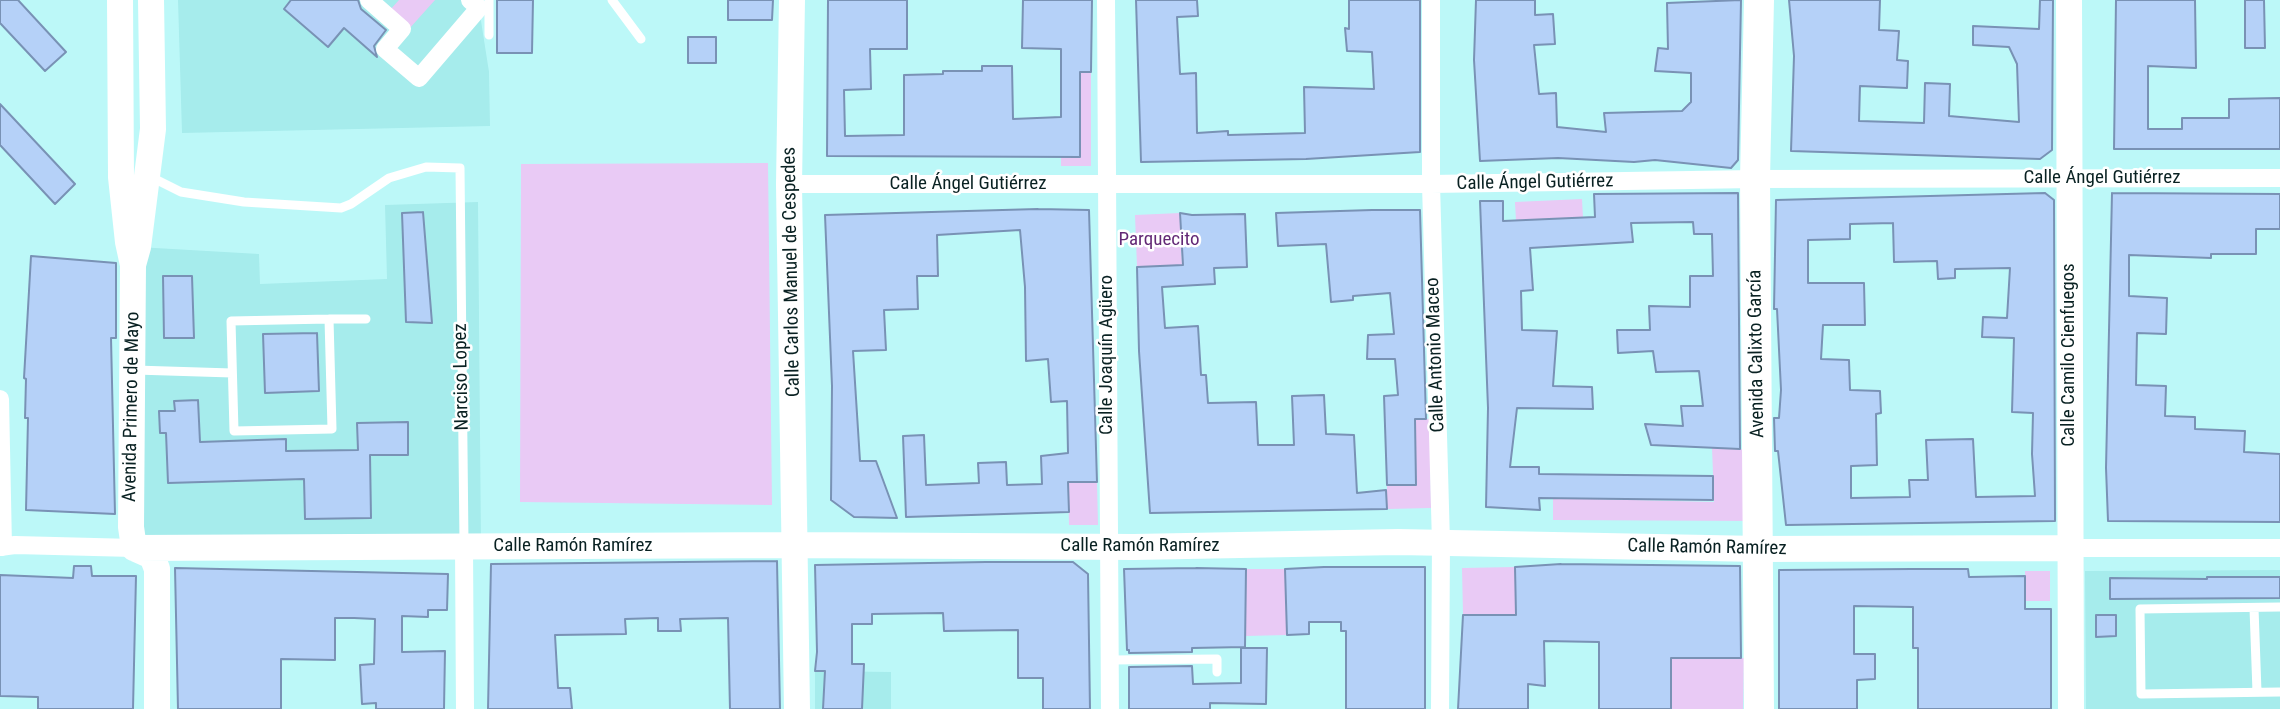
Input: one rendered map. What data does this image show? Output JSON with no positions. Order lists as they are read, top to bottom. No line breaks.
{"streets":{"main road":["Avenida Calixto García"],"street":["Calle Ángel Gutiérrez","Calle Carlos Manuel de Cespedes","Calle Joaquín Agüero","Calle Antonio Maceo","Calle Camilo Cienfuegos","Avenida Primero de Mayo","Calle Ramón Ramírez"],"lane":["Narciso Lopez"]},"crossings":[["Calle Ángel Gutiérrez","Calle Carlos Manuel de Cespedes"],["Calle Ángel Gutiérrez","Avenida Calixto García"],["Calle Ángel Gutiérrez","Calle Joaquín Agüero"],["Calle Ángel Gutiérrez","Calle Antonio Maceo"],["Calle Ángel Gutiérrez","Calle Camilo Cienfuegos"],["Calle Carlos Manuel de Cespedes","Calle Ramón Ramírez"],["Avenida Calixto García","Calle Ramón Ramírez"],["Calle Joaquín Agüero","Calle Ramón Ramírez"],["Calle Antonio Maceo","Calle Ramón Ramírez"],["Calle Camilo Cienfuegos","Calle Ramón Ramírez"],["Narciso Lopez","Avenida Primero de Mayo"],["Narciso Lopez","Calle Ramón Ramírez"],["Avenida Primero de Mayo","Calle Ramón Ramírez"]],"parks":["Parquecito"]}
